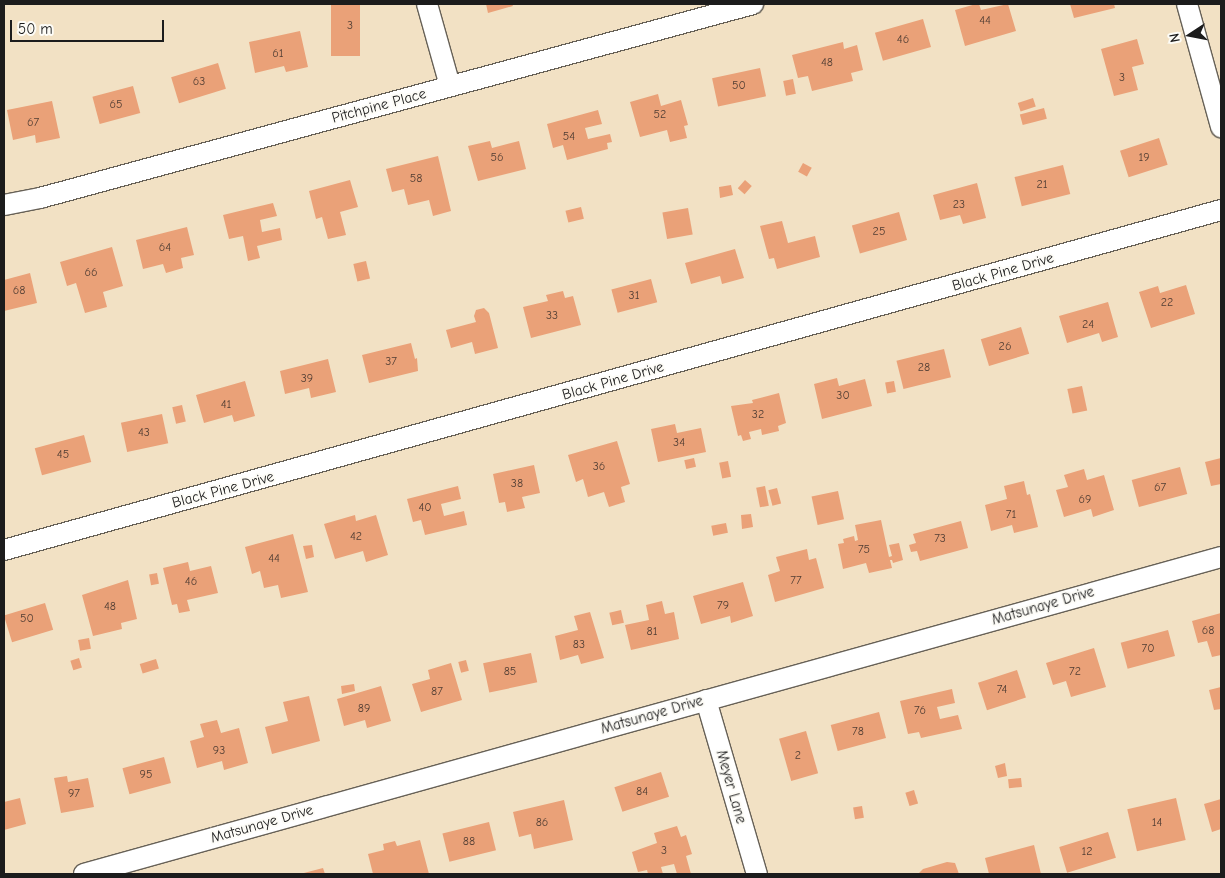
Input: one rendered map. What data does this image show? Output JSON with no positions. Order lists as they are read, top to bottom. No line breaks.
{"streets":{"street":["Pitchpine Place","Black Pine Drive","Matsunaye Drive","Meyer Lane"]},"crossings":[["Matsunaye Drive","Meyer Lane"]],"house_numbers":["44","3","46","61","48","3","63","50","65","52","67","54","56","19","58","21","23","25","64","66","68","31","22","33","24","26","37","28","39","30","41","32","43","34","45","36","38","67","69","40","71","42","73","75","44","77","46","79","48","50","68","81","83","70","85","72","74","87","89","76","78","93","2","95","84","97","86","14","88","3","12"],"scale_bar":"50 m","north":"left"}
